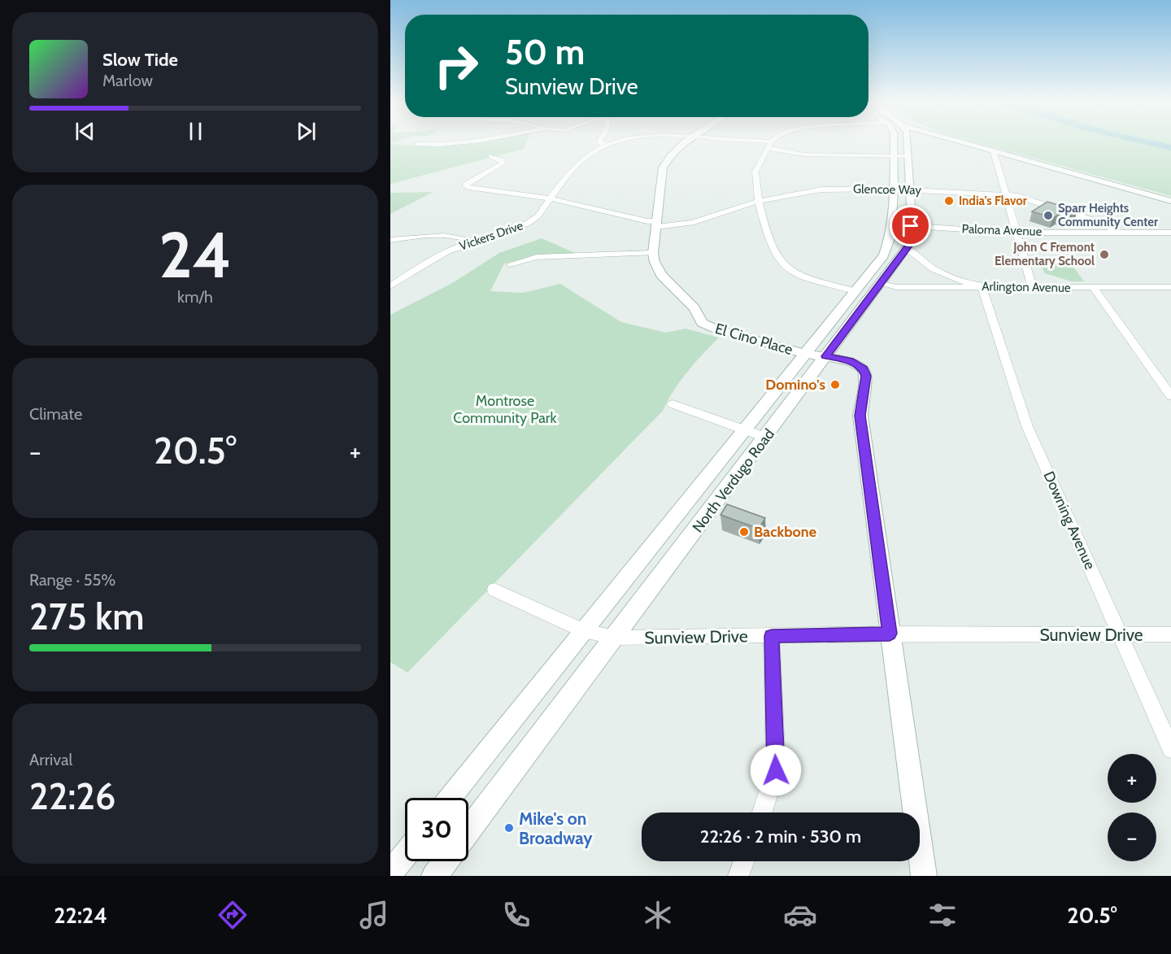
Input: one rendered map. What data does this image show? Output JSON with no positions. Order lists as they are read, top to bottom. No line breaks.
{"streets":{"main road":["El Cino Place","North Verdugo Road"],"street":["Glencoe Way","Paloma Avenue","Vickers Drive","Arlington Avenue","Downing Avenue","Sunview Drive"]},"crossings":[["Glencoe Way","Paloma Avenue"],["Glencoe Way","Vickers Drive"],["Glencoe Way","North Verdugo Road"],["Paloma Avenue","North Verdugo Road"],["Vickers Drive","North Verdugo Road"],["Arlington Avenue","North Verdugo Road"],["Arlington Avenue","Downing Avenue"],["El Cino Place","North Verdugo Road"],["El Cino Place","Sunview Drive"],["North Verdugo Road","Sunview Drive"],["Downing Avenue","Sunview Drive"]],"parks":["Montrose Community Park"],"places":["India's Flavor","Sparr Heights Community Center","John C Fremont Elementary School","Domino's","Backbone","Mike's on Broadway"],"page":{"turn":["50 m","Sunview Drive"],"song":["Slow Tide","Marlow"],"tile":[["24","km/h"],"Climate",["Range · 55%","275 km"],["Arrival","22:26"]],"heat":["−","20.5°","+"],"map_buttons":["+","−"],"limit":"30","trip":"22:26 · 2 min · 530 m","tabs":["22:24","20.5°"]}}
